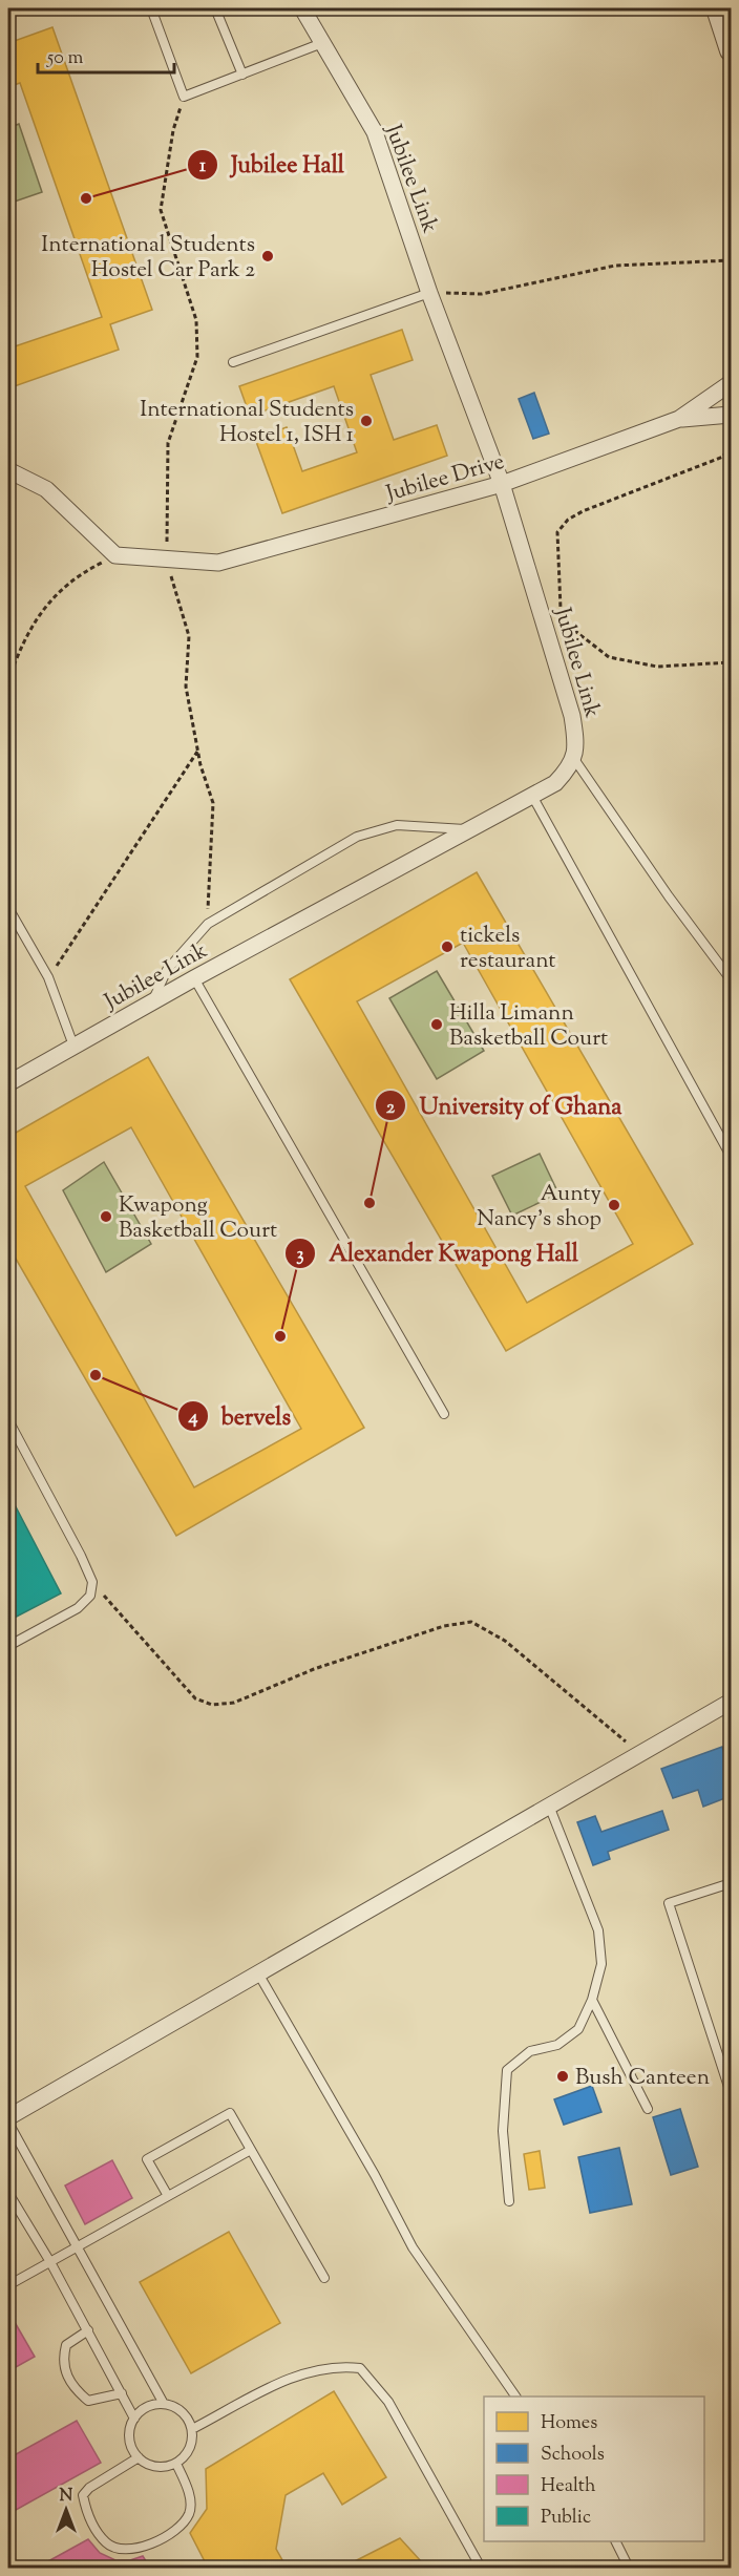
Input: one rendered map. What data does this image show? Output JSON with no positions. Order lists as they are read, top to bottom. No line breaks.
{"streets":{"street":["Jubilee Link","Jubilee Drive"]},"crossings":[["Jubilee Link","Jubilee Drive"]],"places":["Jubilee Hall","International Students Hostel Car Park 2","International Students Hostel 1, ISH 1","tickels restaurant","Hilla Limann Basketball Court","University of Ghana","Aunty Nancy's shop","Kwapong Basketball Court","Alexander Kwapong Hall","bervels","Bush Canteen"],"legend":["Homes","Schools","Health","Public"],"scale_bar":"50 m","north":"top"}
